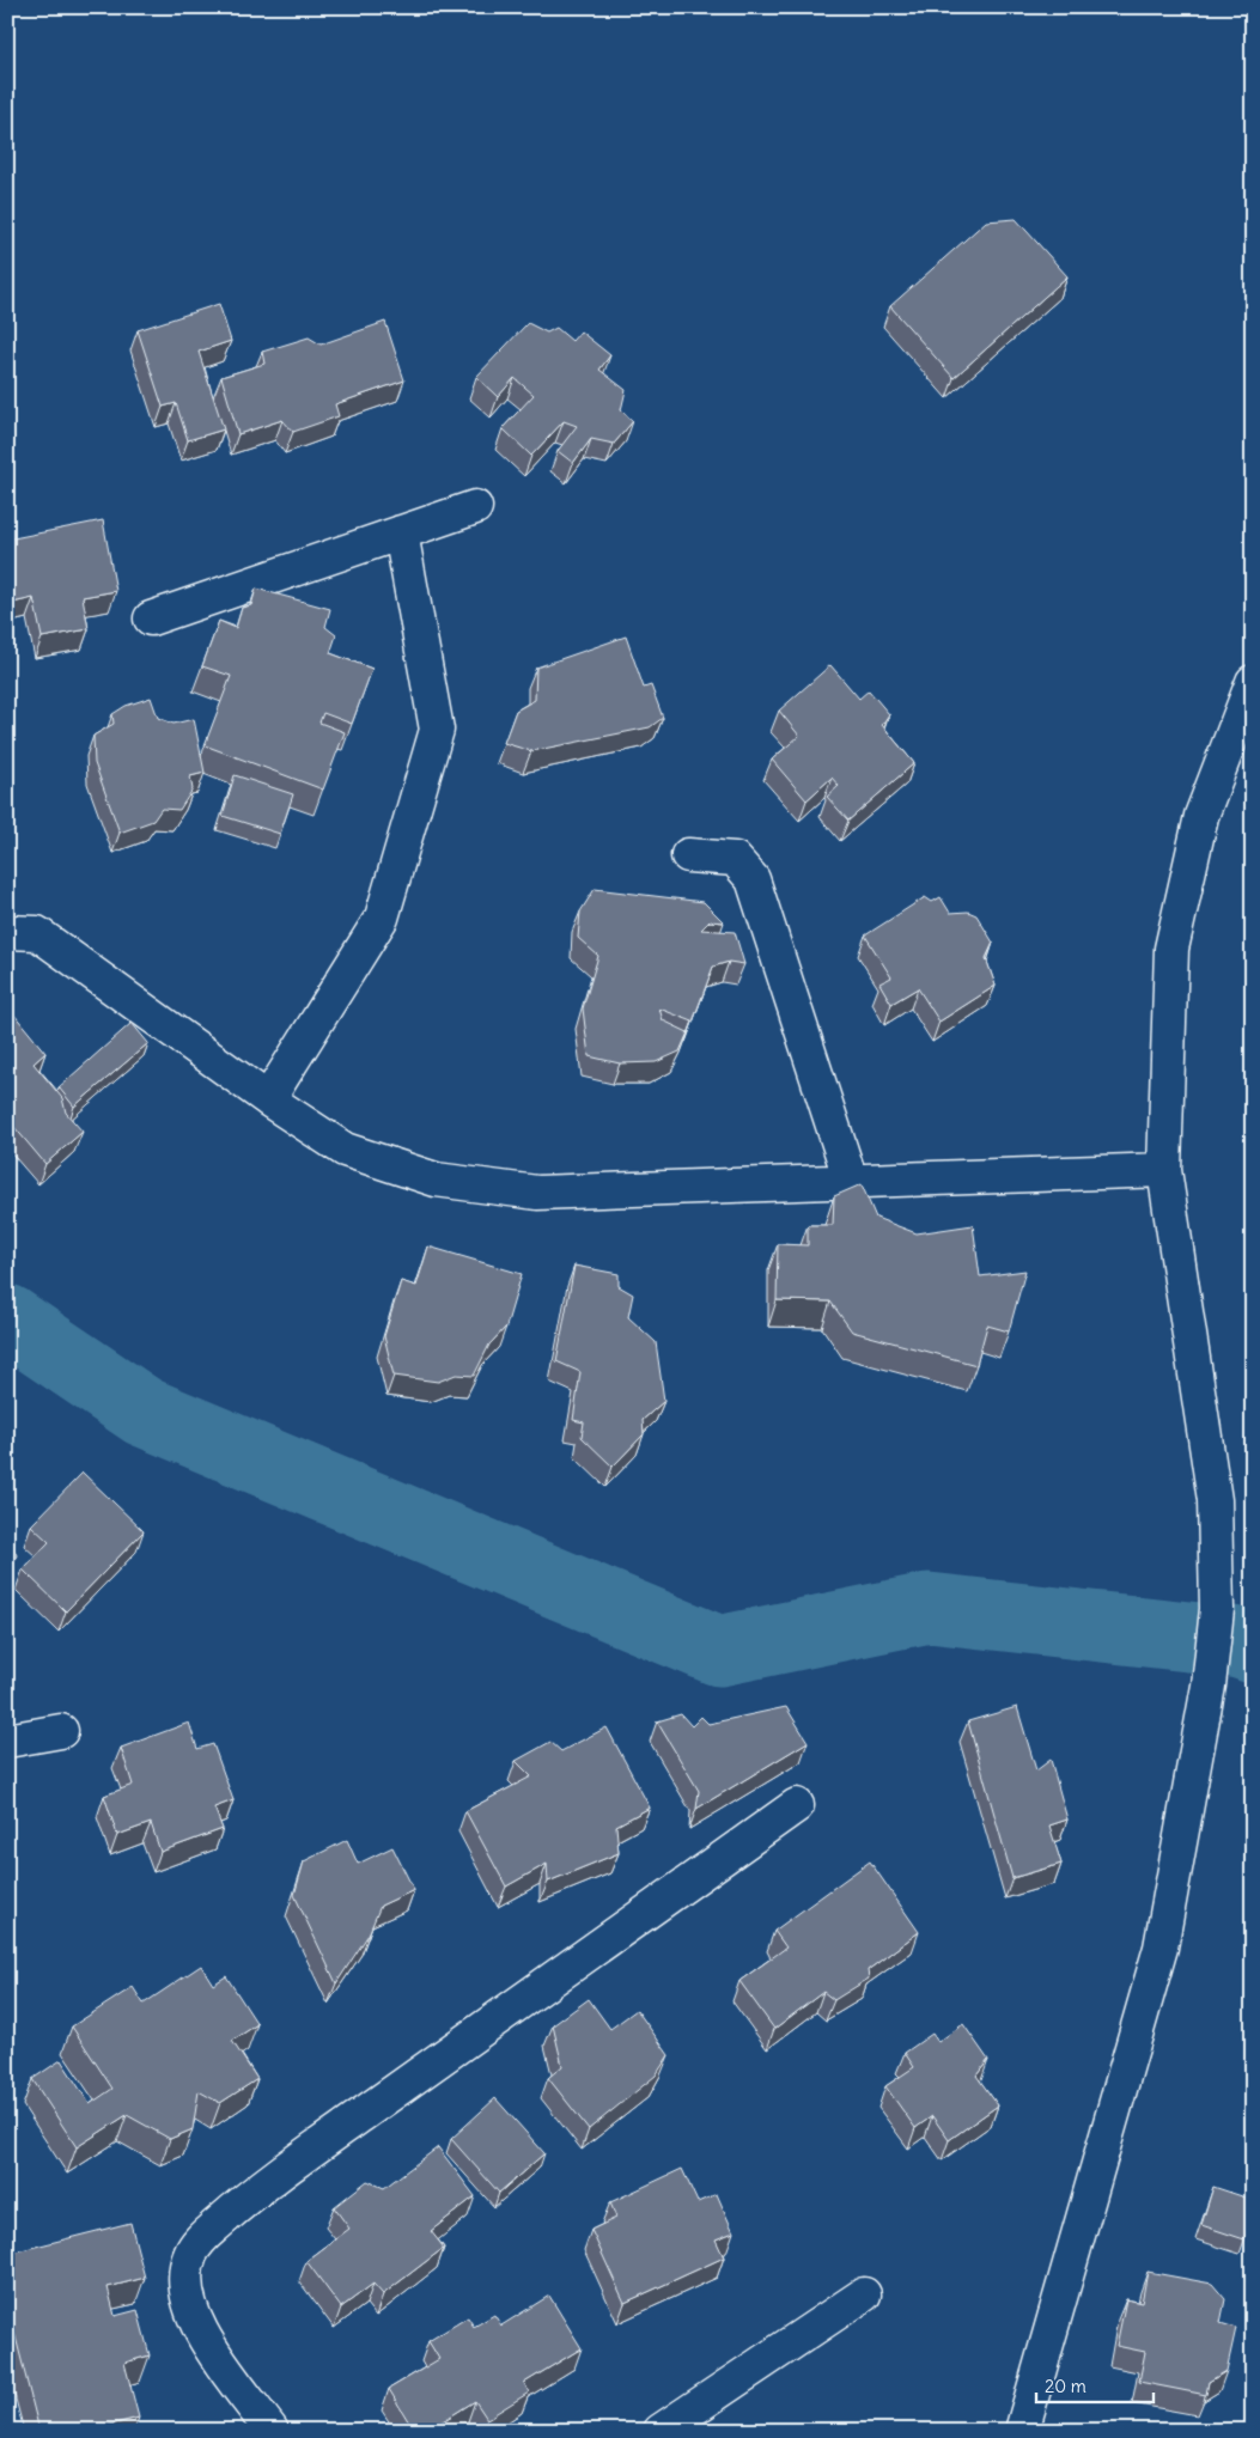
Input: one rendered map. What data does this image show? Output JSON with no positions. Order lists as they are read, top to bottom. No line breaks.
{"scale_bar":"20 m"}
